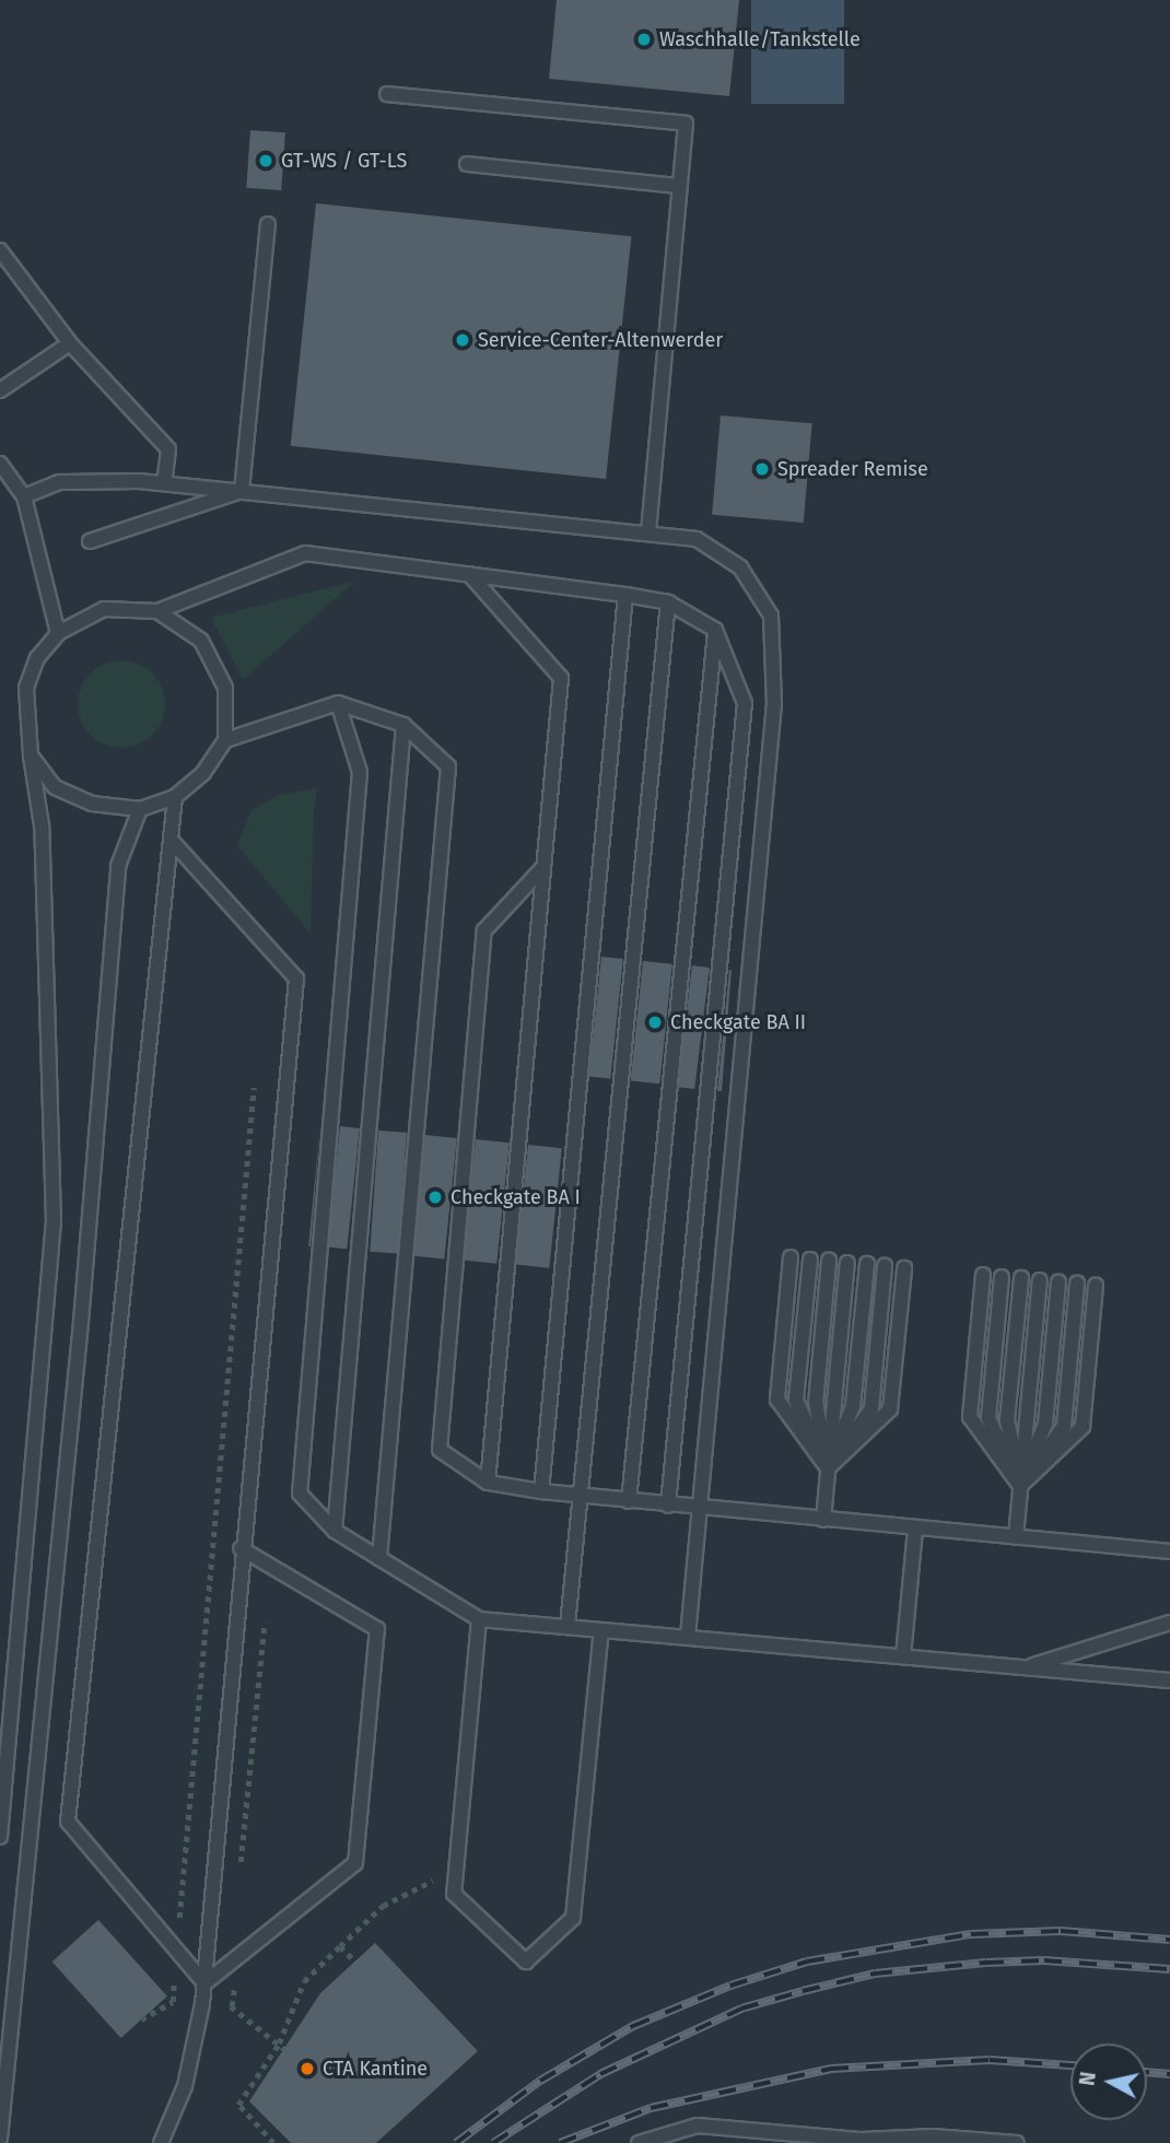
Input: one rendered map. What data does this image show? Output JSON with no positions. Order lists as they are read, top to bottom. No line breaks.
{"places":["Waschhalle/Tankstelle","GT-WS / GT-LS","Service-Center-Altenwerder","Spreader Remise","Checkgate BA II","Checkgate BA I","CTA Kantine"],"north":"left"}
